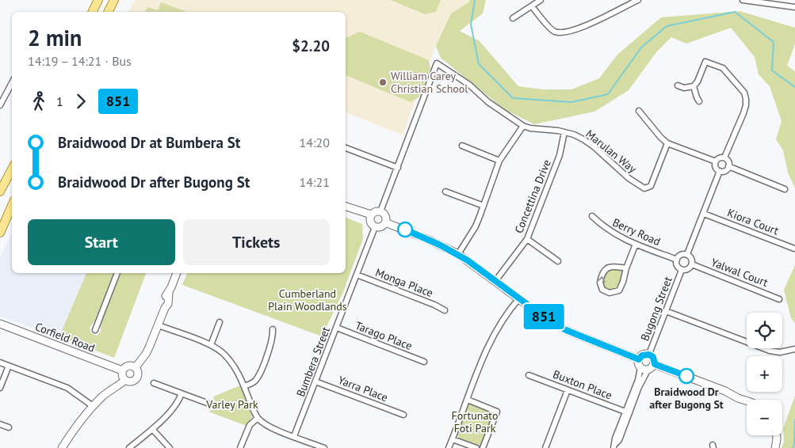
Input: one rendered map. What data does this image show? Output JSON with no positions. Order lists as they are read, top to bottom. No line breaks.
{"streets":{"street":["Marulan Way","Concettina Drive","Kiora Court","Berry Road","Yalwal Court","Monga Place","Bugong Street","Tarago Place","Corfield Road","Bumbera Street","Buxton Place","Yarra Place"]},"crossings":[["Marulan Way","Concettina Drive"],["Berry Road","Yalwal Court"],["Berry Road","Bugong Street"],["Yalwal Court","Bugong Street"],["Monga Place","Bumbera Street"],["Tarago Place","Bumbera Street"],["Bumbera Street","Yarra Place"]],"parks":["Cumberland Plain Woodlands","Varley Park","Fortunato Foti Park"],"places":["William Carey Christian School","Braidwood Dr after Bugong St"],"lines":["bus line 851"],"page":{"on_map":"851","heading":["2 min","14:19 – 14:21 · Bus","$2.20"],"legs":["1","851"],"list":[{"name":"Braidwood Dr at Bumbera St","value":"14:20"},{"name":"Braidwood Dr after Bugong St","value":"14:21"}],"buttons":["Start","Tickets"],"map_buttons":["+","−"]}}
